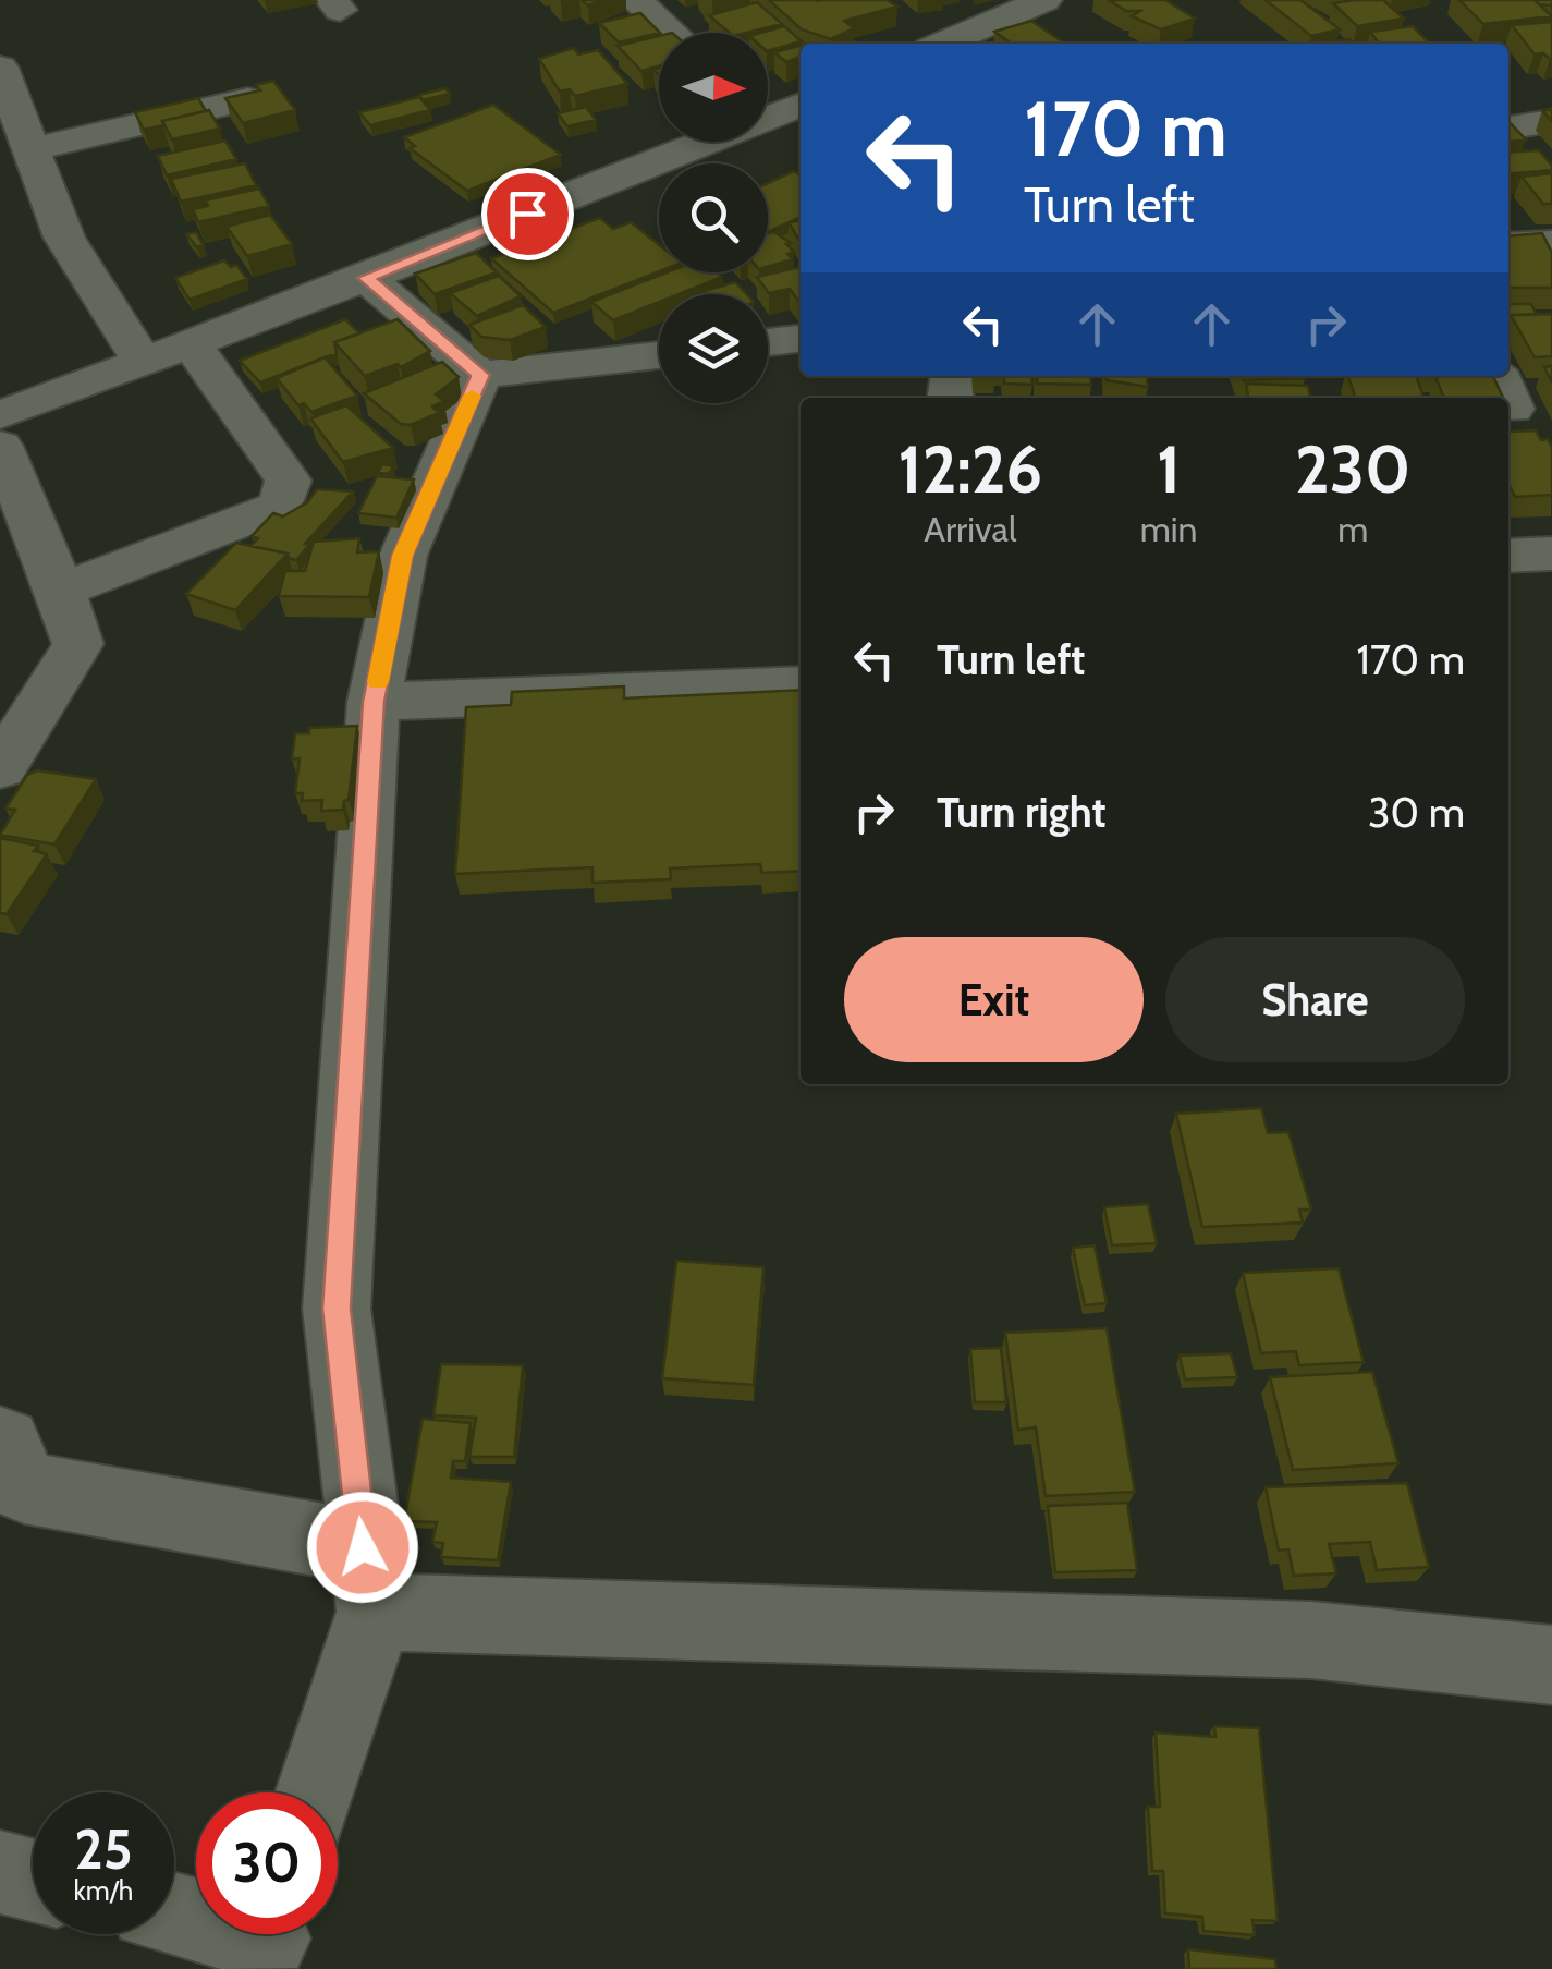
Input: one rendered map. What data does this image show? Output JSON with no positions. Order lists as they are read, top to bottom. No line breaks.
{"north":"right","page":{"turn":["170 m","Turn left"],"eta":["12:26","Arrival","1","min","230","m"],"list":[{"name":"Turn left","value":"170 m"},{"name":"Turn right","value":"30 m"}],"buttons":["Exit","Share"],"speed":"25 km/h","limit":"30"}}
